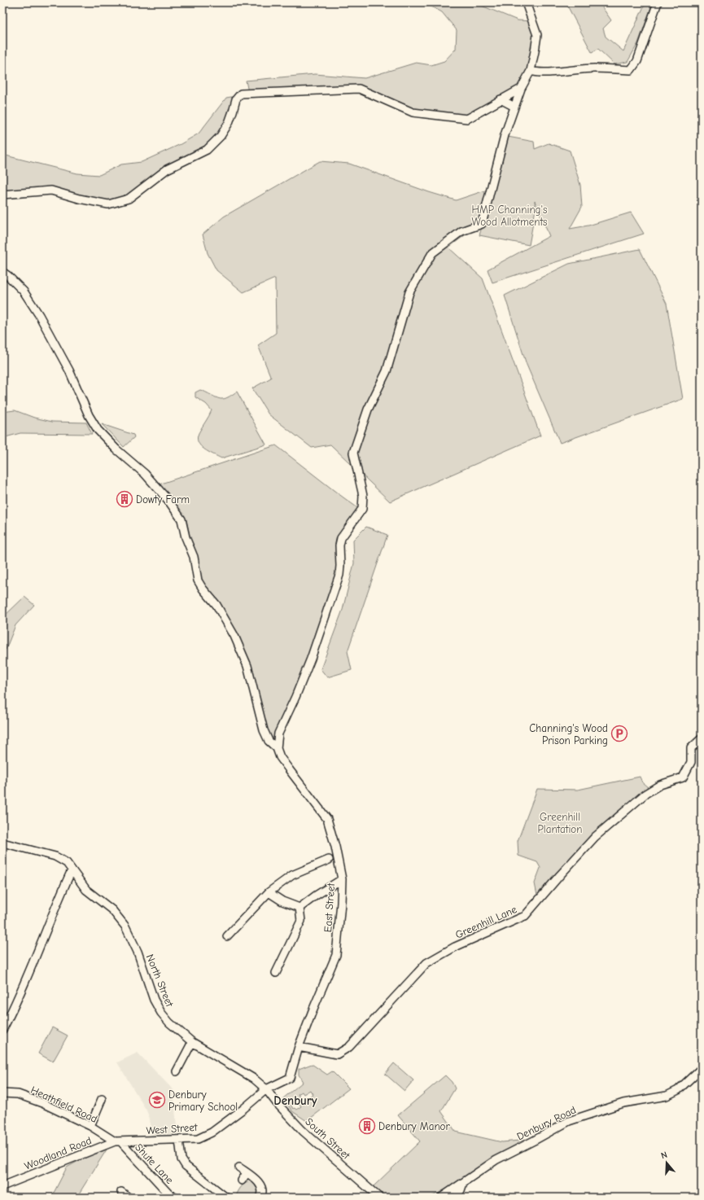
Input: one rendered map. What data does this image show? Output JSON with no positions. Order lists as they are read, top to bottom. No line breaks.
{"streets":{"street":["East Street","Greenhill Lane","North Street","Heathfield Road","Denbury Road","West Street","South Street","Woodland Road","Shute Lane"]},"crossings":[["East Street","Greenhill Lane"],["East Street","North Street"],["East Street","West Street"],["East Street","South Street"],["North Street","West Street"],["North Street","South Street"],["Heathfield Road","West Street"],["Heathfield Road","Woodland Road"],["Heathfield Road","Shute Lane"],["West Street","South Street"],["West Street","Woodland Road"],["West Street","Shute Lane"],["Woodland Road","Shute Lane"]],"districts":["Denbury"],"parks":["HMP Channing's Wood Allotments","Greenhill Plantation"],"places":{"building":["Dowty Farm","Denbury Manor"],"parking":["Channing's Wood Prison Parking"],"school or university":["Denbury Primary School"]},"north":"top"}
